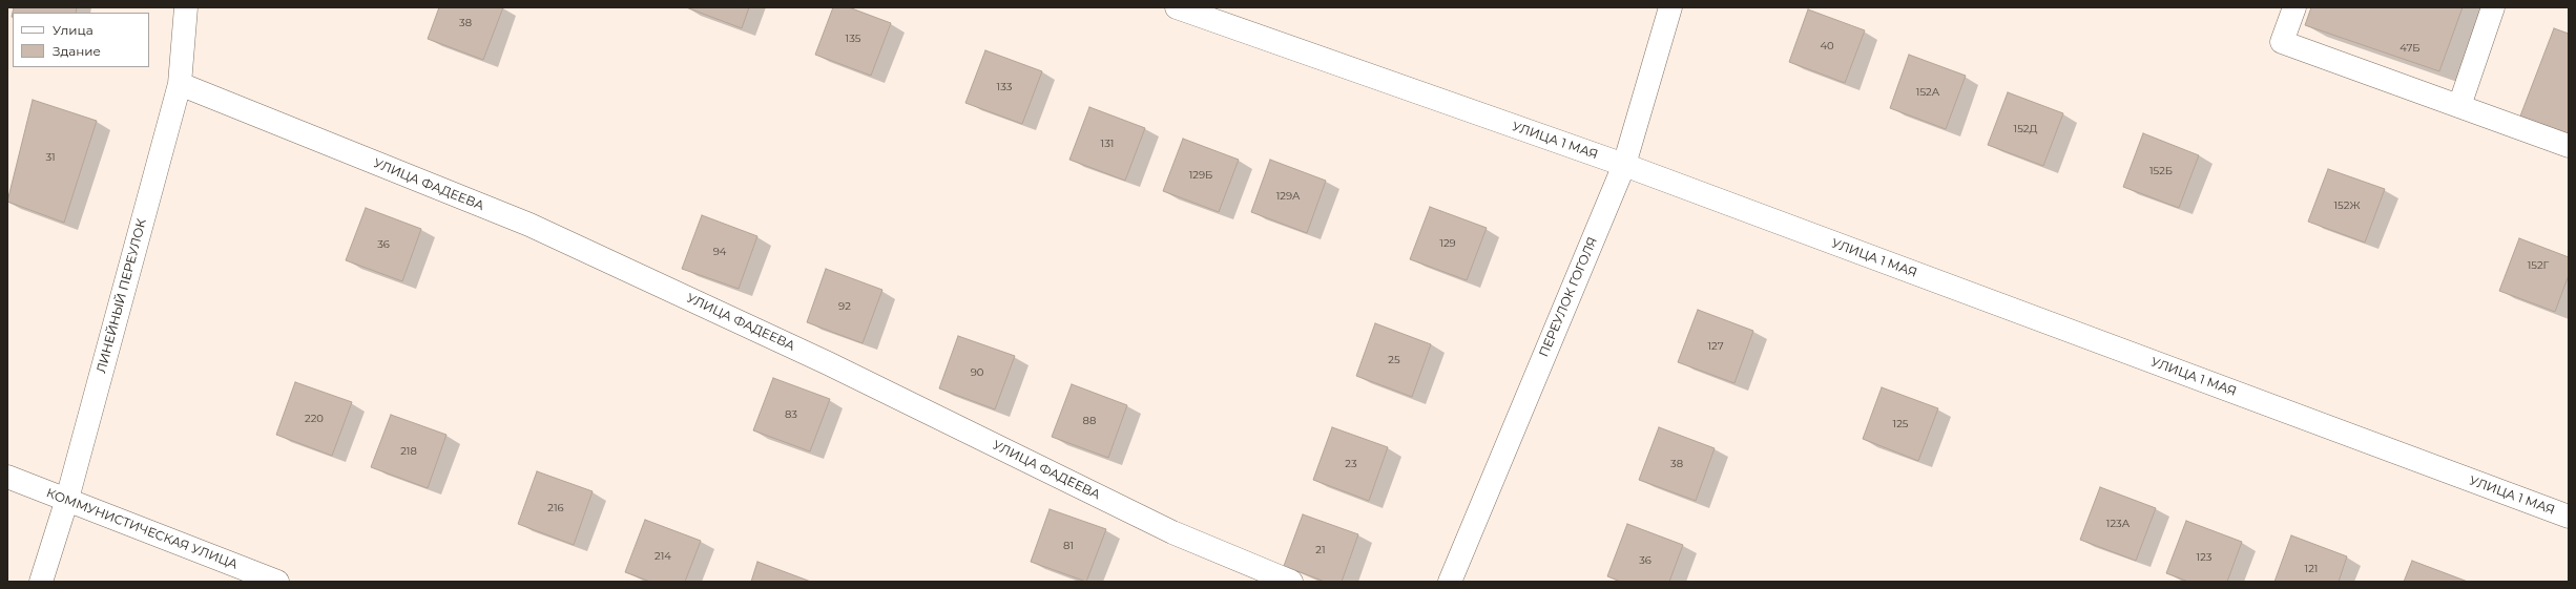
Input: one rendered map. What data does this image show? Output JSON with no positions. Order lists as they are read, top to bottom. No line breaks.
{"streets":{"street":["УЛИЦА 1 МАЯ","УЛИЦА ФАДЕЕВА","ЛИНЕЙНЫЙ ПЕРЕУЛОК","ПЕРЕУЛОК ГОГОЛЯ","КОММУНИСТИЧЕСКАЯ УЛИЦА"]},"crossings":[["УЛИЦА 1 МАЯ","ПЕРЕУЛОК ГОГОЛЯ"],["УЛИЦА ФАДЕЕВА","ЛИНЕЙНЫЙ ПЕРЕУЛОК"],["ЛИНЕЙНЫЙ ПЕРЕУЛОК","КОММУНИСТИЧЕСКАЯ УЛИЦА"]],"house_numbers":["38","135","40","47Б","133","152А","152Д","131","31","152Б","129Б","129А","152Ж","129","36","94","152Г","92","127","25","90","83","220","88","125","218","23","38","216","123А","81","21","214","123","36","121"],"legend":["Улица","Здание"]}
